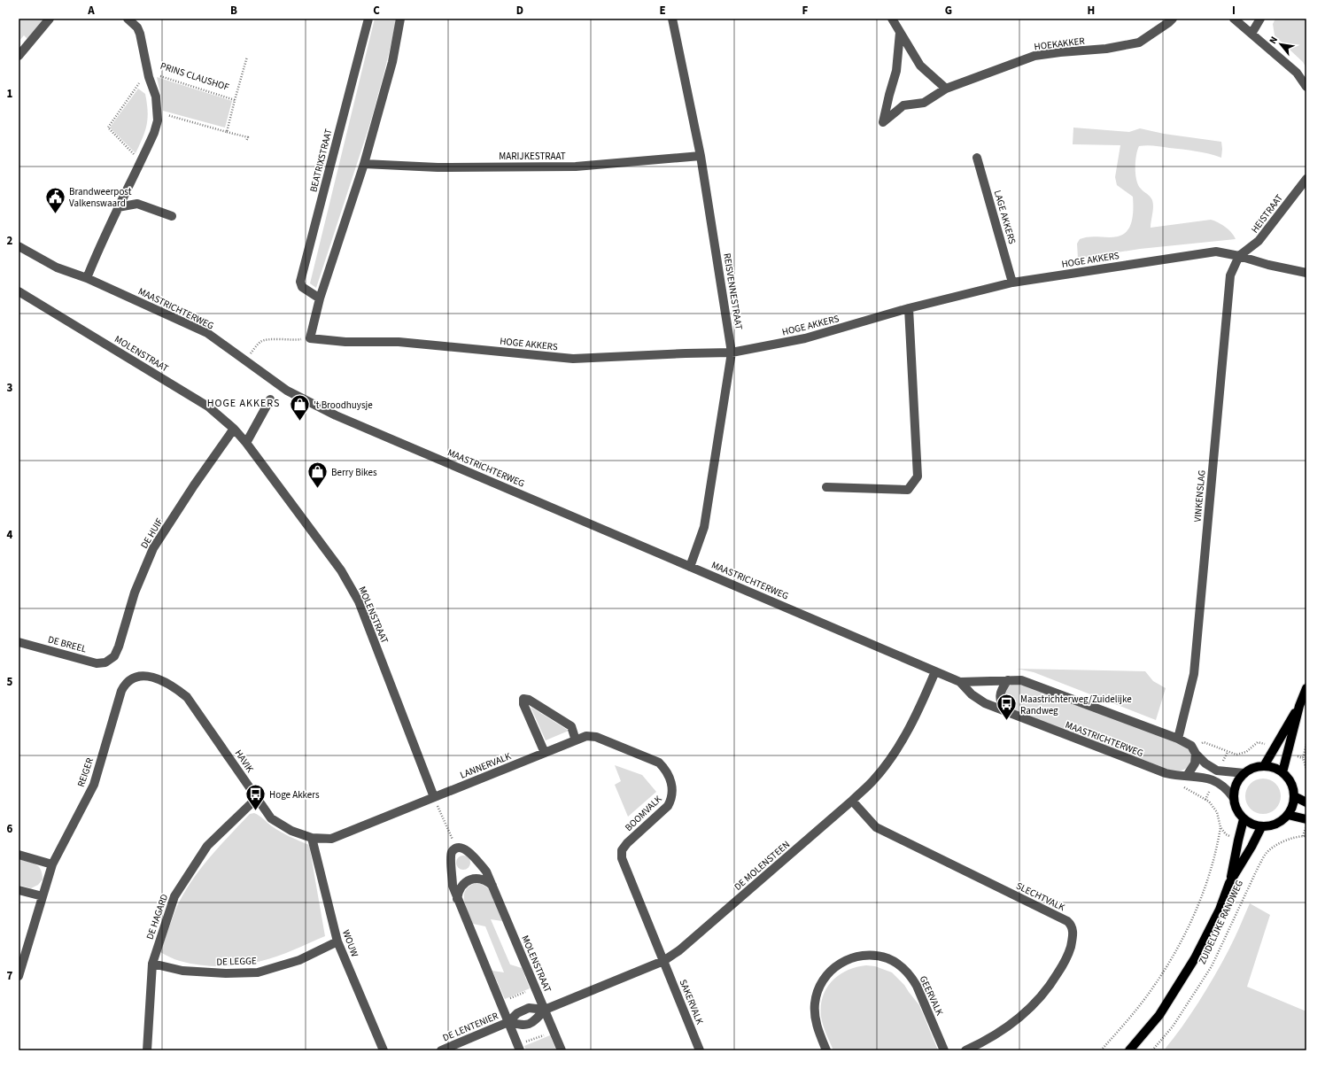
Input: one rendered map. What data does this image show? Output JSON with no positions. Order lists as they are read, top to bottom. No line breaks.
{"streets":{"main road":["ZUIDELIJKE RANDWEG"],"street":["HOEKAKKER","PRINS CLAUSHOF","MARIJKESTRAAT","BEATRIXSTRAAT","HEISTRAAT","LAGE AKKERS","HOGE AKKERS","REISVENNESTRAAT","MAASTRICHTERWEG","MOLENSTRAAT","VINKENSLAG","DE HUIF","DE BREEL","HAVIK","LANNERVALK","REIGER","BOOMVALK","DE MOLENSTEEN","SLECHTVALK","DE HAGARD","WOUW","DE LEGGE","GEERVALK","SAKERVALK","DE LENTENIER"]},"crossings":[["PRINS CLAUSHOF","MAASTRICHTERWEG"],["MARIJKESTRAAT","REISVENNESTRAAT"],["HEISTRAAT","HOGE AKKERS"],["HEISTRAAT","VINKENSLAG"],["LAGE AKKERS","HOGE AKKERS"],["HOGE AKKERS","REISVENNESTRAAT"],["HOGE AKKERS","VINKENSLAG"],["REISVENNESTRAAT","MAASTRICHTERWEG"],["MAASTRICHTERWEG","VINKENSLAG"],["MAASTRICHTERWEG","DE MOLENSTEEN"],["MAASTRICHTERWEG","ZUIDELIJKE RANDWEG"],["MOLENSTRAAT","DE HUIF"],["MOLENSTRAAT","HAVIK"],["MOLENSTRAAT","LANNERVALK"],["MOLENSTRAAT","DE MOLENSTEEN"],["MOLENSTRAAT","DE LENTENIER"],["DE HUIF","DE BREEL"],["HAVIK","LANNERVALK"],["HAVIK","REIGER"],["HAVIK","DE HAGARD"],["HAVIK","WOUW"],["LANNERVALK","BOOMVALK"],["BOOMVALK","DE MOLENSTEEN"],["BOOMVALK","SAKERVALK"],["DE MOLENSTEEN","SLECHTVALK"],["DE MOLENSTEEN","SAKERVALK"],["DE MOLENSTEEN","DE LENTENIER"],["DE HAGARD","DE LEGGE"],["WOUW","DE LEGGE"]],"districts":["HOGE AKKERS"],"places":{"public building":["Brandweerpost Valkenswaard"],"shop":["'t Broodhuysje","Berry Bikes"],"bus stop":["Maastrichterweg/Zuidelijke Randweg","Hoge Akkers"]},"north":"top left","grid":{"columns":["A","B","C","D","E","F","G","H","I"],"rows":["1","2","3","4","5","6","7"]}}
